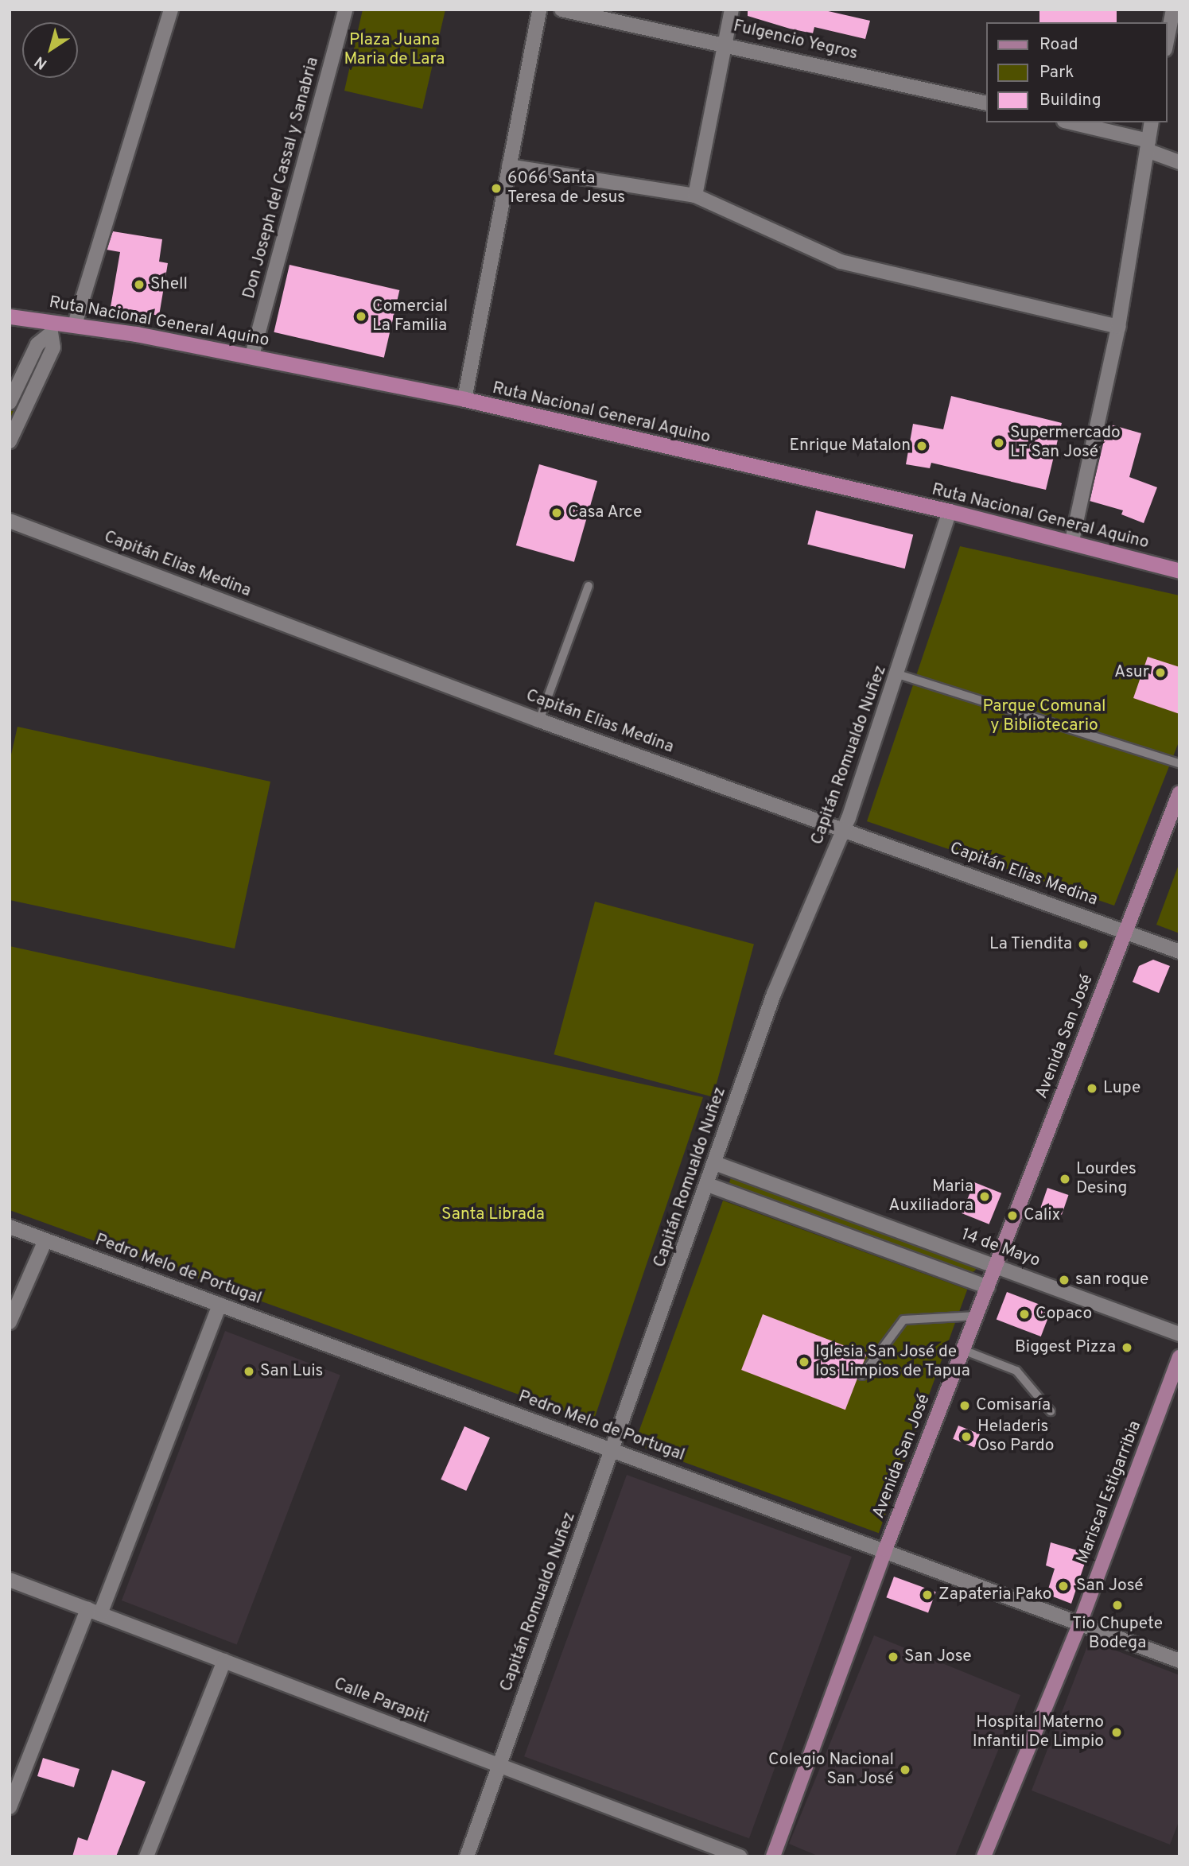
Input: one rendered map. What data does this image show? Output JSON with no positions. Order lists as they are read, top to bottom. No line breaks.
{"streets":{"highway":["Ruta Nacional General Aquino"],"main road":["Avenida San José","Mariscal Estigarribia"],"street":["Fulgencio Yegros","Don Joseph del Cassal y Sanabria","Capitán Elias Medina","Capitán Romualdo Nuñez","14 de Mayo","Pedro Melo de Portugal","Calle Parapiti"]},"crossings":[["Don Joseph del Cassal y Sanabria","Ruta Nacional General Aquino"],["Ruta Nacional General Aquino","Capitán Romualdo Nuñez"],["Capitán Elias Medina","Capitán Romualdo Nuñez"],["Capitán Elias Medina","Avenida San José"],["Capitán Romualdo Nuñez","14 de Mayo"],["Capitán Romualdo Nuñez","Pedro Melo de Portugal"],["Capitán Romualdo Nuñez","Calle Parapiti"],["Avenida San José","14 de Mayo"],["Avenida San José","Pedro Melo de Portugal"],["Pedro Melo de Portugal","Mariscal Estigarribia"]],"parks":["Plaza Juana Maria de Lara","Parque Comunal y Bibliotecario","Santa Librada"],"places":["6066 Santa Teresa de Jesus","Shell","Comercial La Familia","Supermercado LT San José","Enrique Matalon","Casa Arce","Asur","La Tiendita","Lupe","Lourdes Desing","Maria Auxiliadora","Calix","san roque","Copaco","Biggest Pizza","Iglesia San José de los Limpios de Tapua","San Luis","Comisaría","Heladeris Oso Pardo","San José","Zapateria Pako","Tio Chupete Bodega","San Jose","Hospital Materno Infantil De Limpio","Colegio Nacional San José"],"legend":["Road","Park","Building"],"north":"bottom left"}
